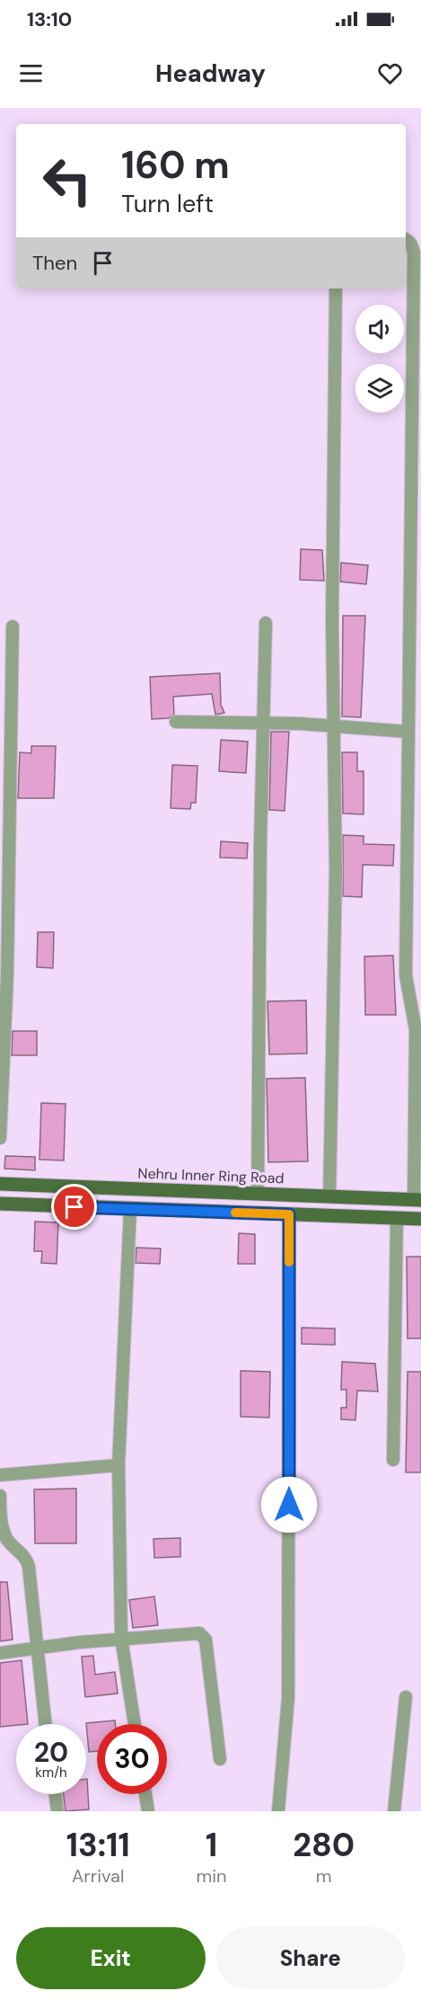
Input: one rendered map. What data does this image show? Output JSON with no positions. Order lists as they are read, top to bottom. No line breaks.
{"streets":{"main road":["Nehru Inner Ring Road"]},"page":{"status":"13:10","header":"Headway","turn":["160 m","Turn left"],"then":"Then","speed":"20 km/h","limit":"30","eta":["13:11","Arrival","1","min","280","m"],"buttons":["Exit","Share"]}}
